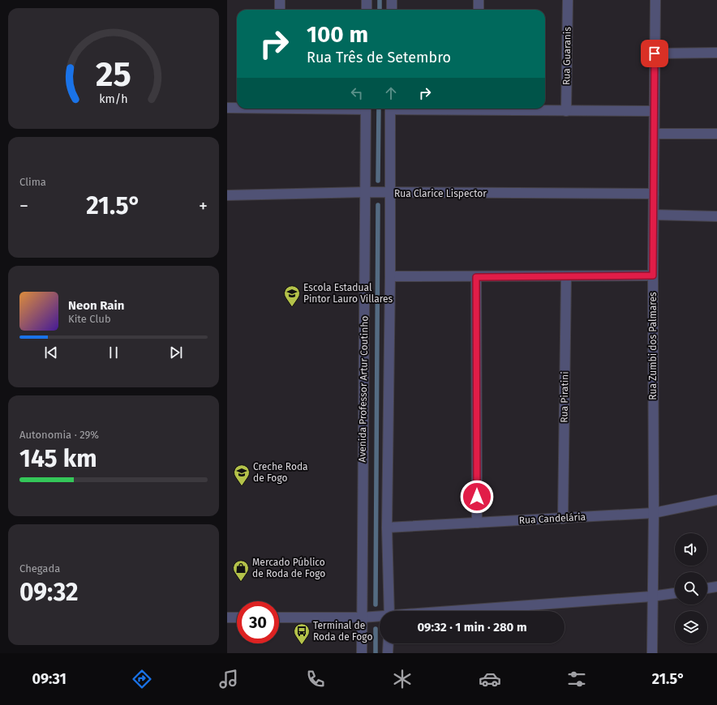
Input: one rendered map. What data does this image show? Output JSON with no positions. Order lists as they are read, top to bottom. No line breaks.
{"streets":{"street":["Rua Guaranis","Rua Clarice Lispector","Rua Zumbi dos Palmares","Avenida Professor Artur Coutinho","Rua Piratini","Rua Candelária"]},"crossings":[["Rua Clarice Lispector","Rua Zumbi dos Palmares"],["Rua Clarice Lispector","Avenida Professor Artur Coutinho"],["Rua Zumbi dos Palmares","Rua Candelária"],["Rua Piratini","Rua Candelária"]],"places":{"school or university":["Escola Estadual Pintor Lauro Villares","Creche Roda de Fogo"],"shop":["Mercado Público de Roda de Fogo"],"bus stop":["Terminal de Roda de Fogo"]},"page":{"turn":["100 m","Rua Três de Setembro"],"tile":["Clima",["Autonomia · 29%","145 km"],["Chegada","09:32"]],"heat":["−","21.5°","+"],"song":["Neon Rain","Kite Club"],"limit":"30","trip":"09:32 · 1 min · 280 m","tabs":["09:31","21.5°"],"gauge":["25","km/h"]}}
